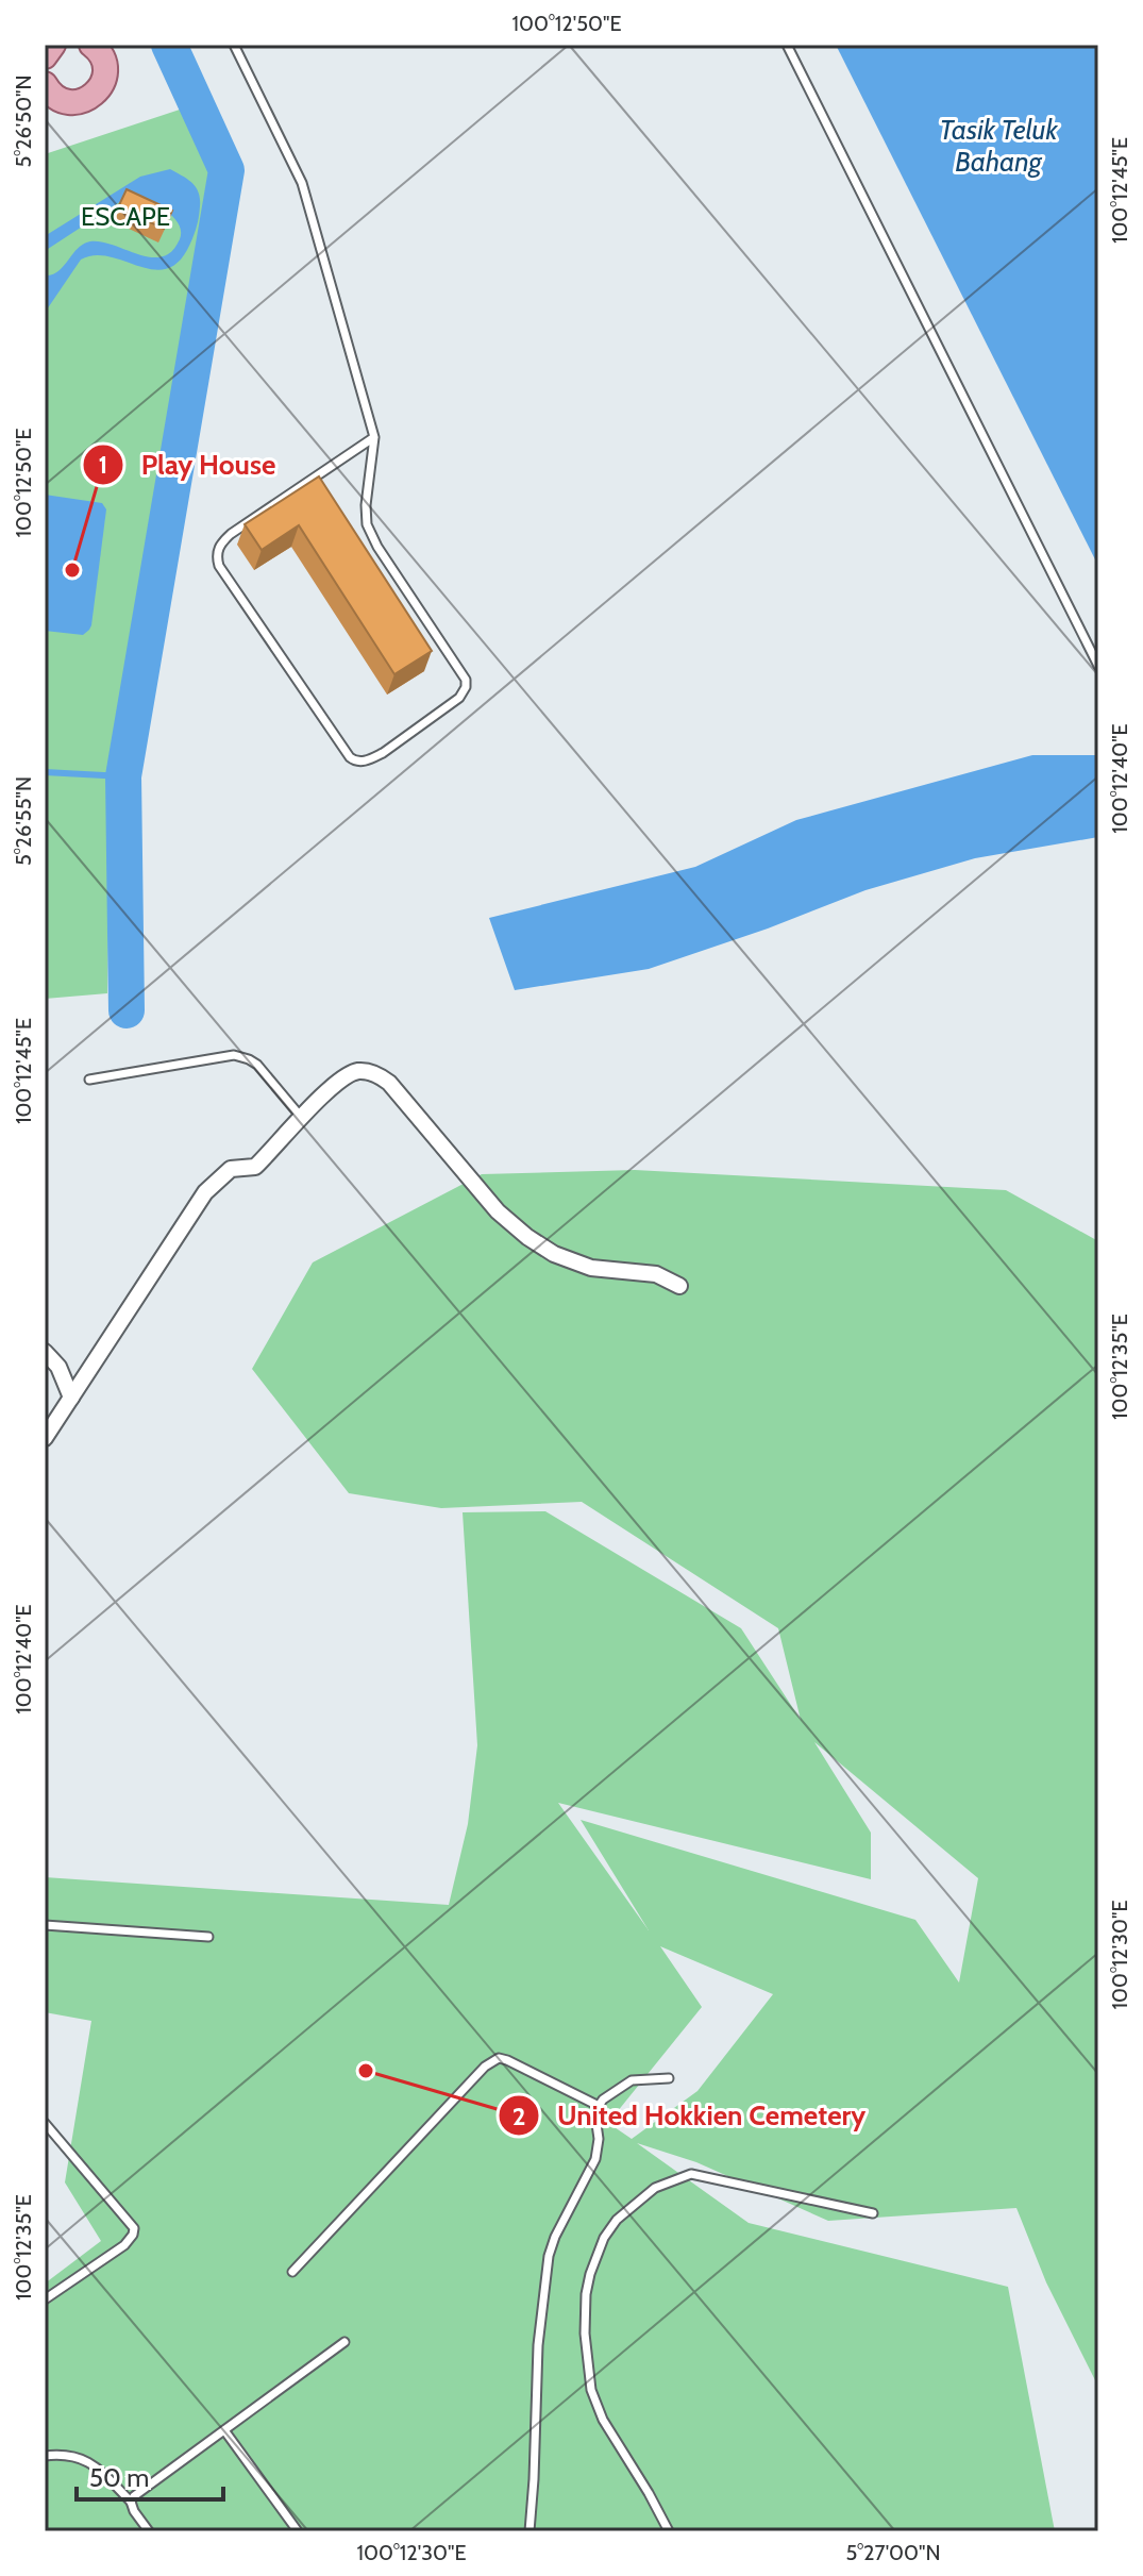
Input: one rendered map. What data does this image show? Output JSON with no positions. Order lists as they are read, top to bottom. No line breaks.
{"water":["Tasik Teluk Bahang"],"parks":["ESCAPE"],"places":["Play House","United Hokkien Cemetery"],"scale_bar":"50 m","coordinates":["100°12'50\"E","5°26'50\"N","100°12'45\"E","100°12'40\"E","5°26'55\"N","100°12'35\"E","100°12'30\"E","5°27'00\"N"]}
